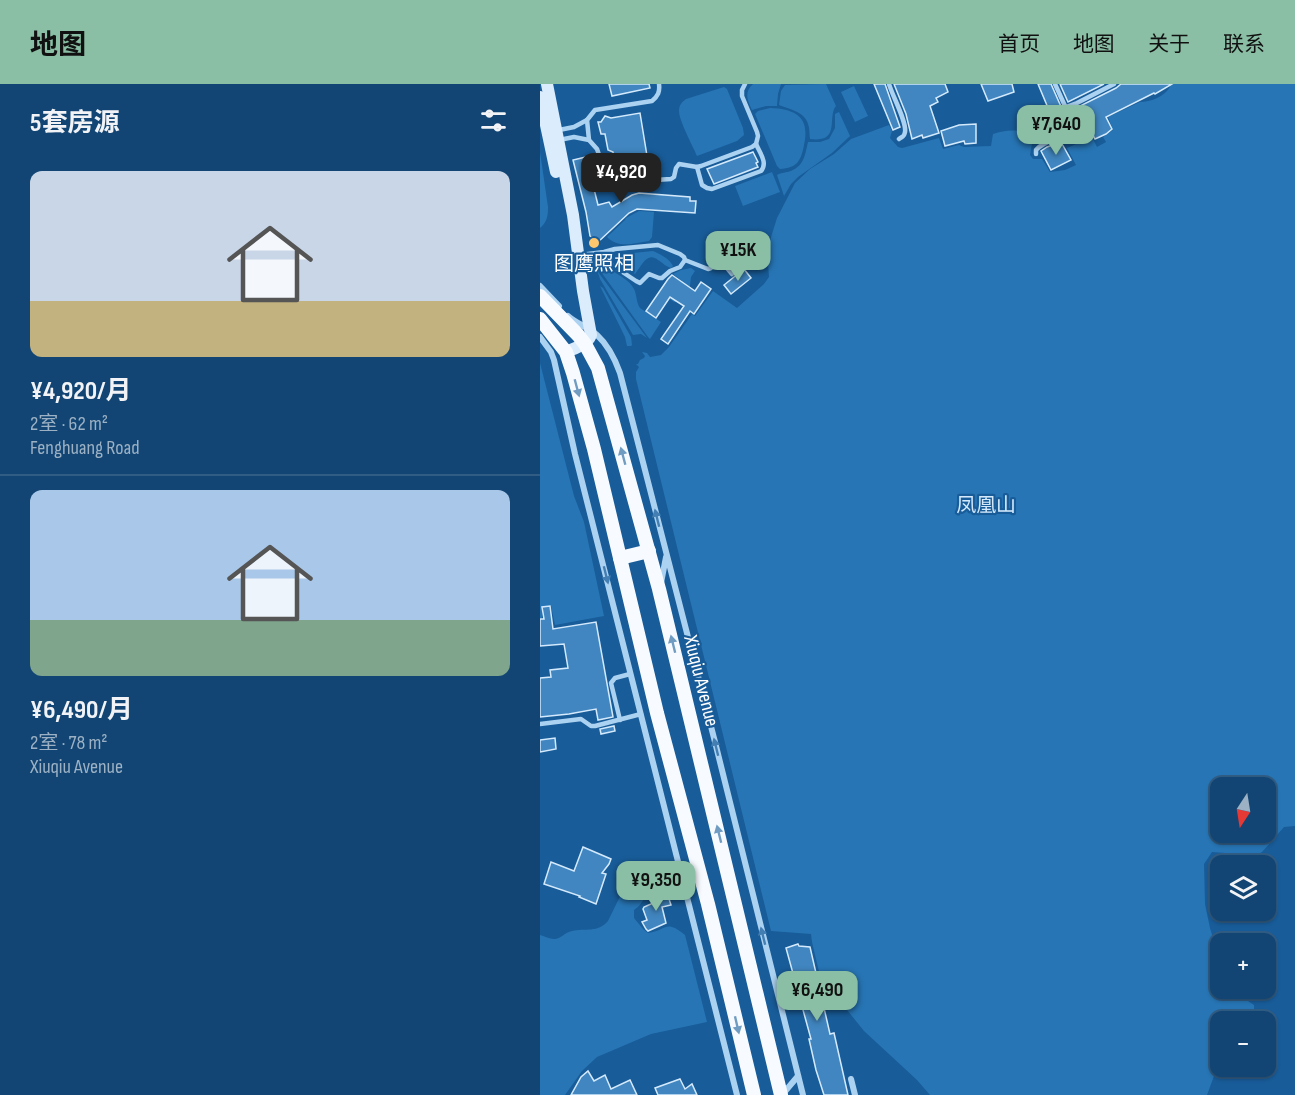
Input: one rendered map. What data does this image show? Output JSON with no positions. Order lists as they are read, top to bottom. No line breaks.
{"streets":{"main road":["Xiuqiu Avenue"]},"parks":["凤凰山"],"places":["图鹰照相"],"north":"bottom","page":{"header":"地图","nav":["首页","地图","关于","联系"],"heading":"5套房源","price":["¥7,640","¥4,920","¥15K","¥9,350","¥6,490"],"list":[{"name":"¥4,920/月","note":"2室 · 62 m² · Fenghuang Road"},{"name":"¥6,490/月","note":"2室 · 78 m² · Xiuqiu Avenue"}],"map_buttons":["+","−"]}}
